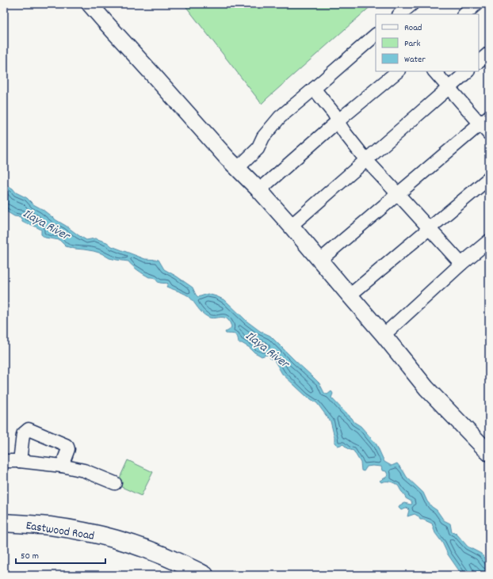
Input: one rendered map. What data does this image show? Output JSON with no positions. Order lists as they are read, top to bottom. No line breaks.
{"streets":{"main road":["Eastwood Road"]},"water":["Ilaya River"],"legend":["Road","Park","Water"],"scale_bar":"50 m"}
